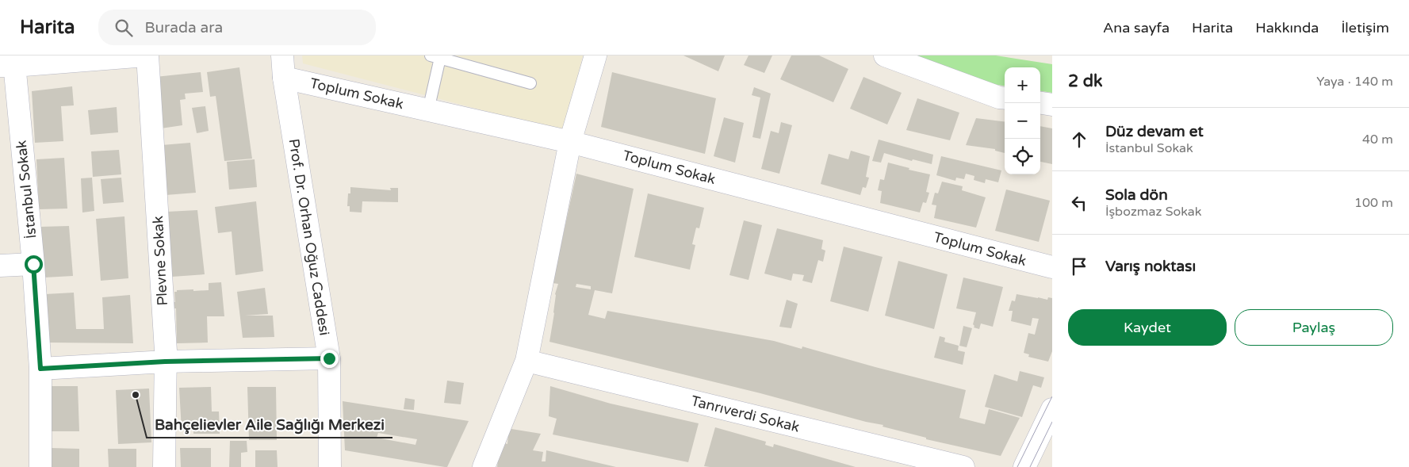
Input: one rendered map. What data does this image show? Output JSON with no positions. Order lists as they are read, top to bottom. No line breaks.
{"streets":{"street":["Toplum Sokak","İstanbul Sokak","Prof. Dr. Orhan Oğuz Caddesi","Plevne Sokak","Tanrıverdi Sokak"]},"crossings":[["Toplum Sokak","Prof. Dr. Orhan Oğuz Caddesi"]],"places":["Bahçelievler Aile Sağlığı Merkezi"],"page":{"header":"Harita","search":"Burada ara","nav":["Ana sayfa","Harita","Hakkında","İletişim"],"heading":["2 dk","Yaya · 140 m"],"map_buttons":["+","−"],"list":[["Düz devam et","İstanbul Sokak","40 m"],["Sola dön","İşbozmaz Sokak","100 m"],"Varış noktası"],"buttons":["Kaydet","Paylaş"]}}
